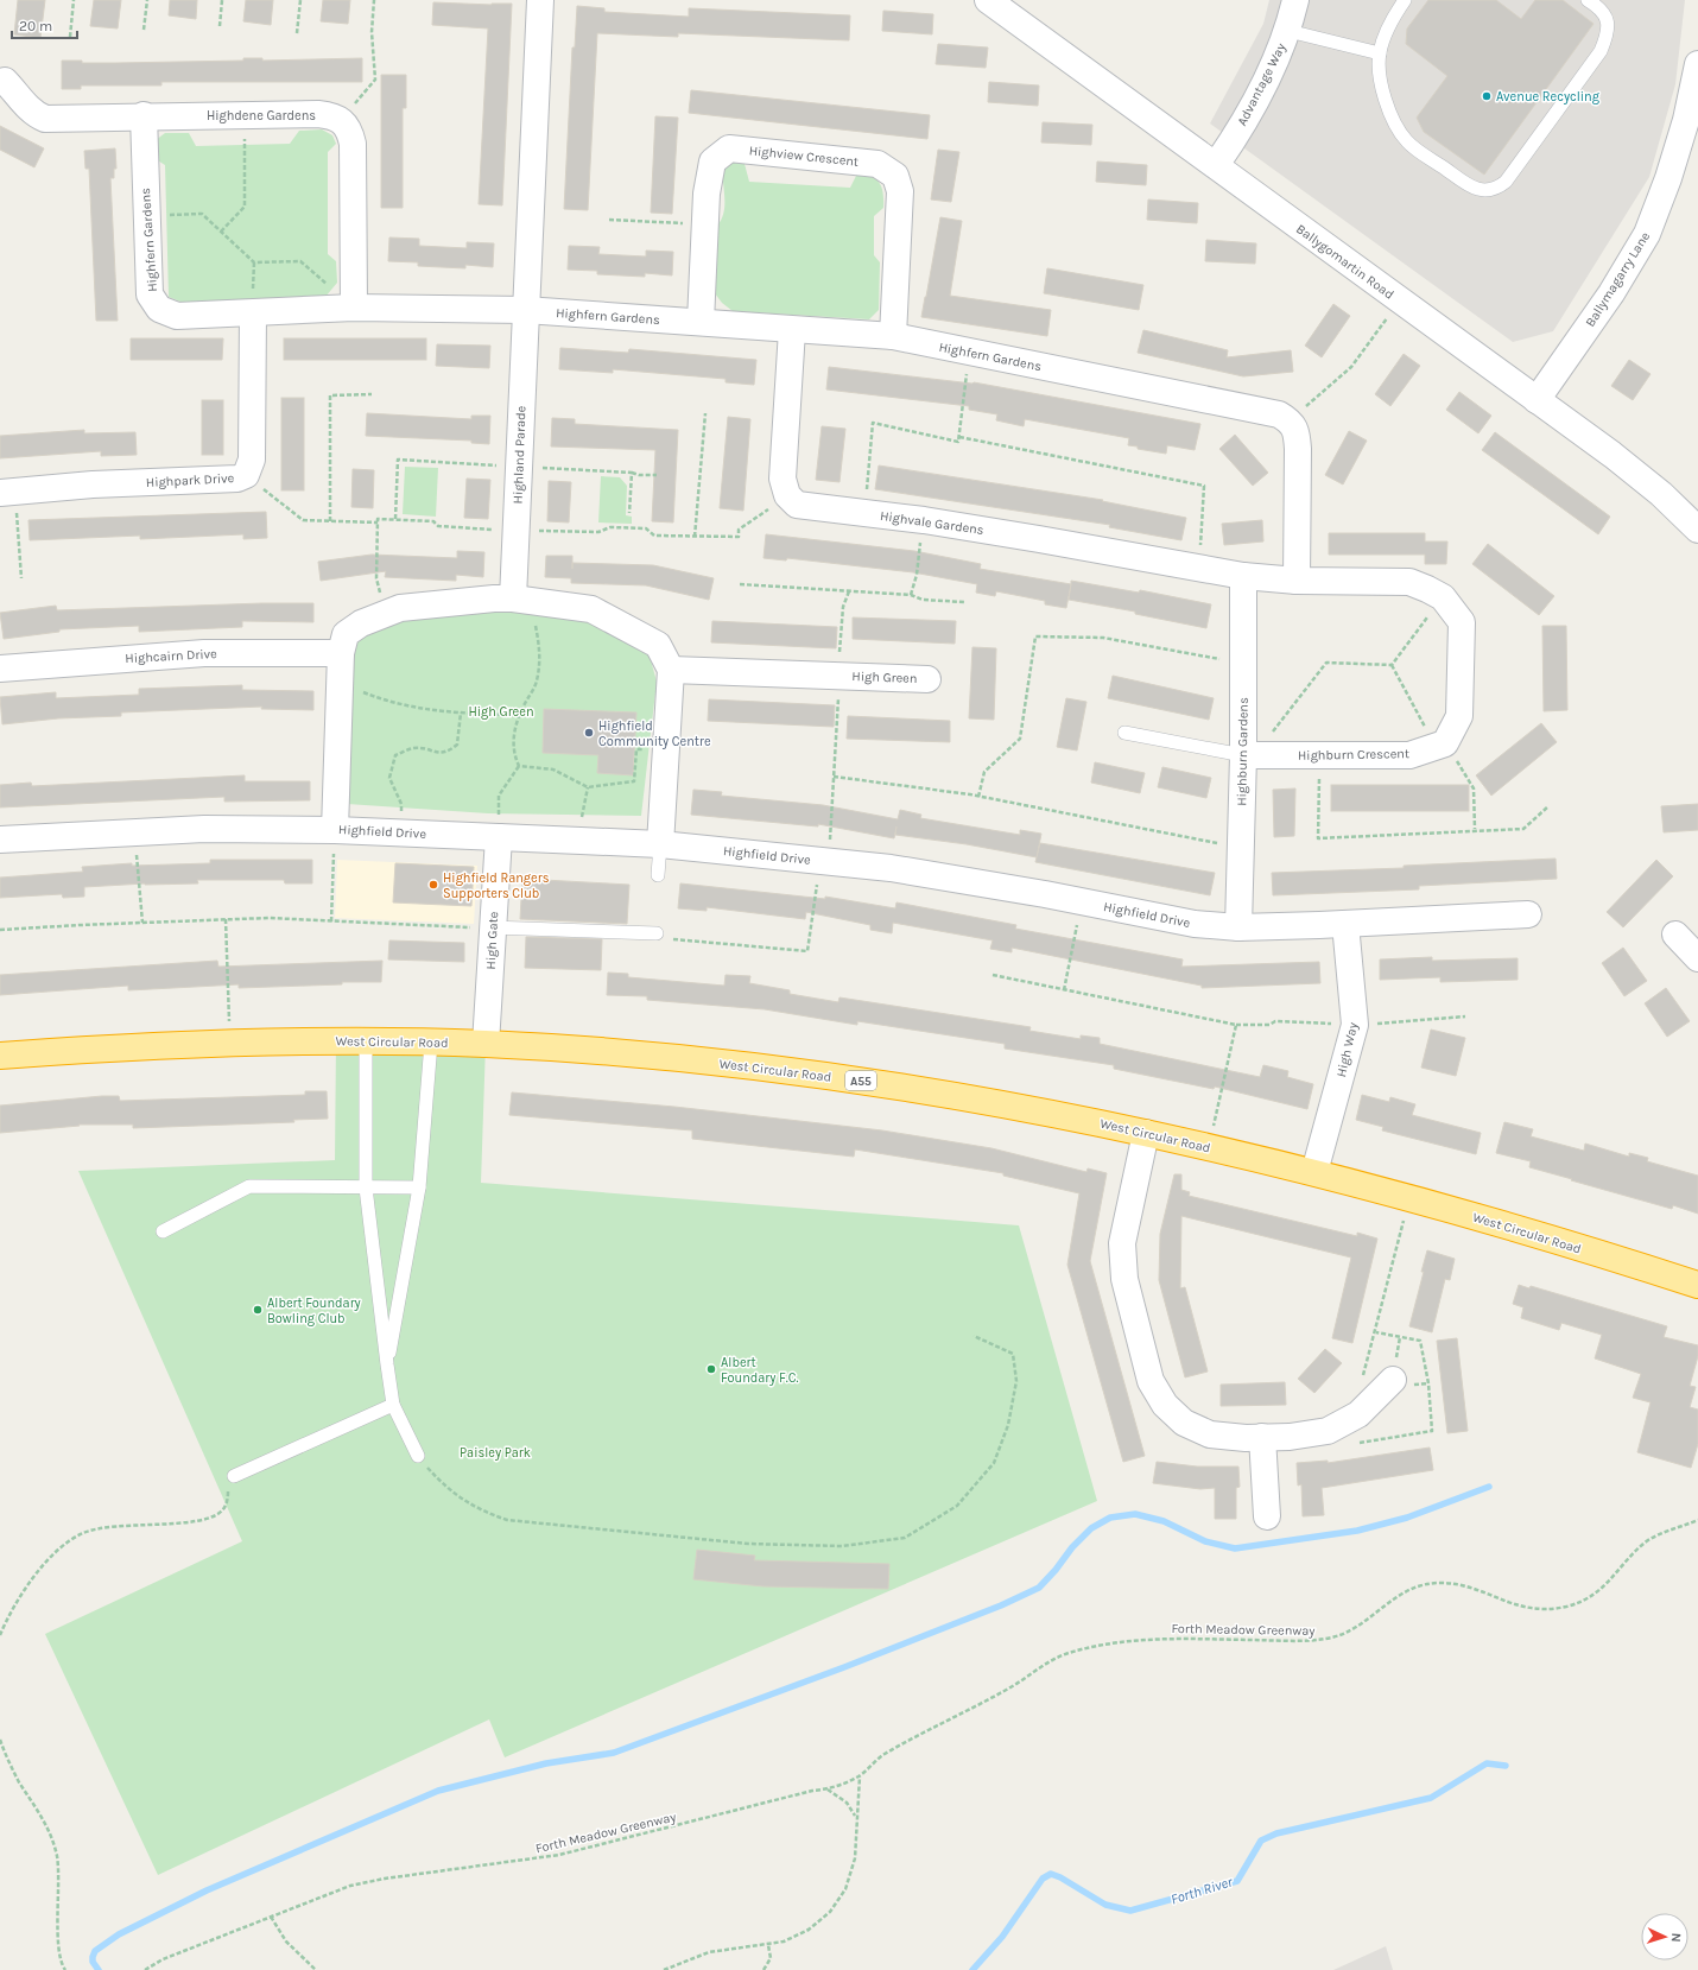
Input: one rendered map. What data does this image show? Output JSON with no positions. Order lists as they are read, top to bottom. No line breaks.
{"streets":{"highway":["West Circular Road","A55"],"street":["Advantage Way","Highdene Gardens","Highview Crescent","Highfern Gardens","Ballygomartin Road","Ballymagarry Lane","Highland Parade","Highpark Drive","Highvale Gardens","Highcairn Drive","High Green","Highburn Gardens","Highburn Crescent","Highfield Drive","High Gate","High Way"],"path":["Forth Meadow Greenway"]},"crossings":[["Advantage Way","Ballygomartin Road"],["Highdene Gardens","Highfern Gardens"],["Highview Crescent","Highfern Gardens"],["Highfern Gardens","Highland Parade"],["Highfern Gardens","Highpark Drive"],["Ballygomartin Road","Ballymagarry Lane"],["Highvale Gardens","Highburn Gardens"],["Highburn Gardens","Highburn Crescent"],["Highburn Gardens","Highfield Drive"],["Highfield Drive","High Gate"],["Highfield Drive","High Way"],["High Gate","West Circular Road"],["West Circular Road","High Way"]],"water":["Forth River"],"parks":["High Green","Paisley Park"],"places":["Avenue Recycling","Highfield Community Centre","Highfield Rangers Supporters Club","Albert Foundary Bowling Club","Albert Foundary F.C."],"scale_bar":"20 m","north":"right"}
